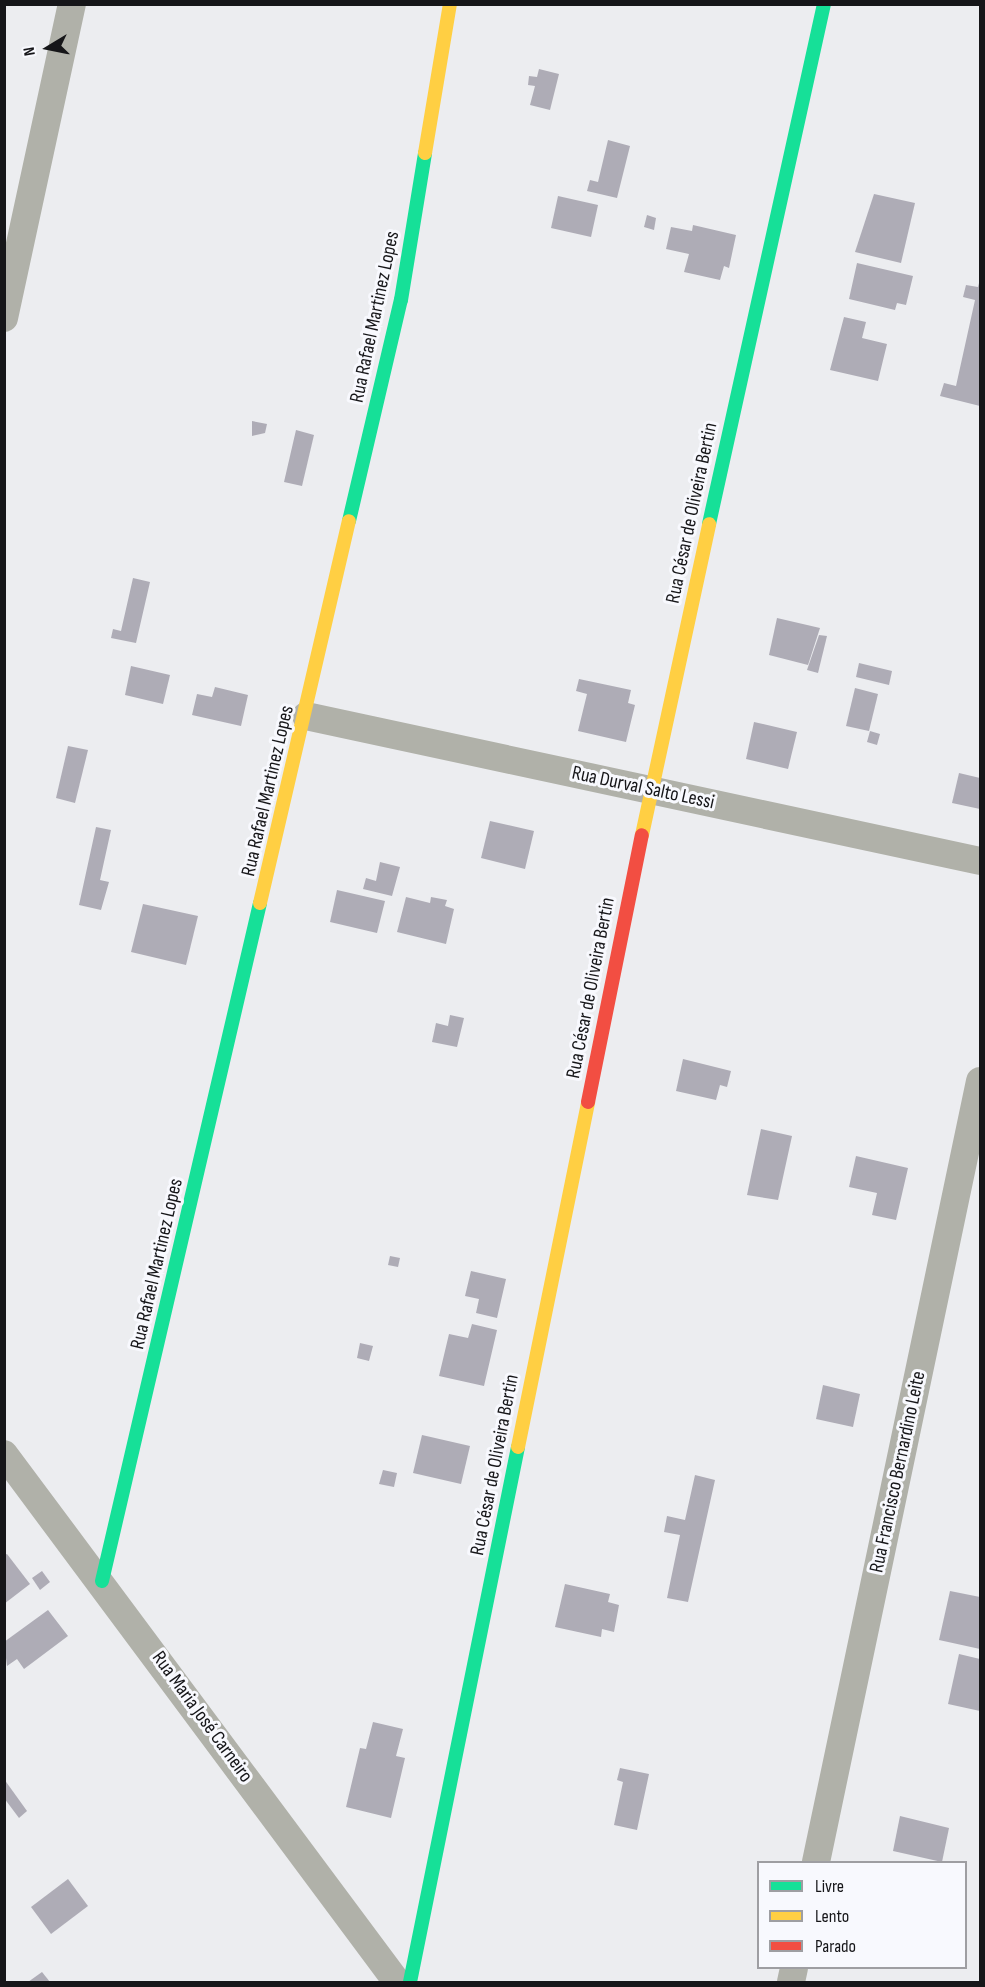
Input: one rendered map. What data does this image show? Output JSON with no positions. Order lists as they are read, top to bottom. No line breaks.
{"streets":{"street":["Rua Rafael Martinez Lopes","Rua César de Oliveira Bertin","Rua Durval Salto Lessi","Rua Francisco Bernardino Leite","Rua Maria José Carneiro"]},"crossings":[["Rua Rafael Martinez Lopes","Rua Durval Salto Lessi"],["Rua Rafael Martinez Lopes","Rua Maria José Carneiro"],["Rua César de Oliveira Bertin","Rua Durval Salto Lessi"]],"legend":["Livre","Lento","Parado"],"north":"left"}
